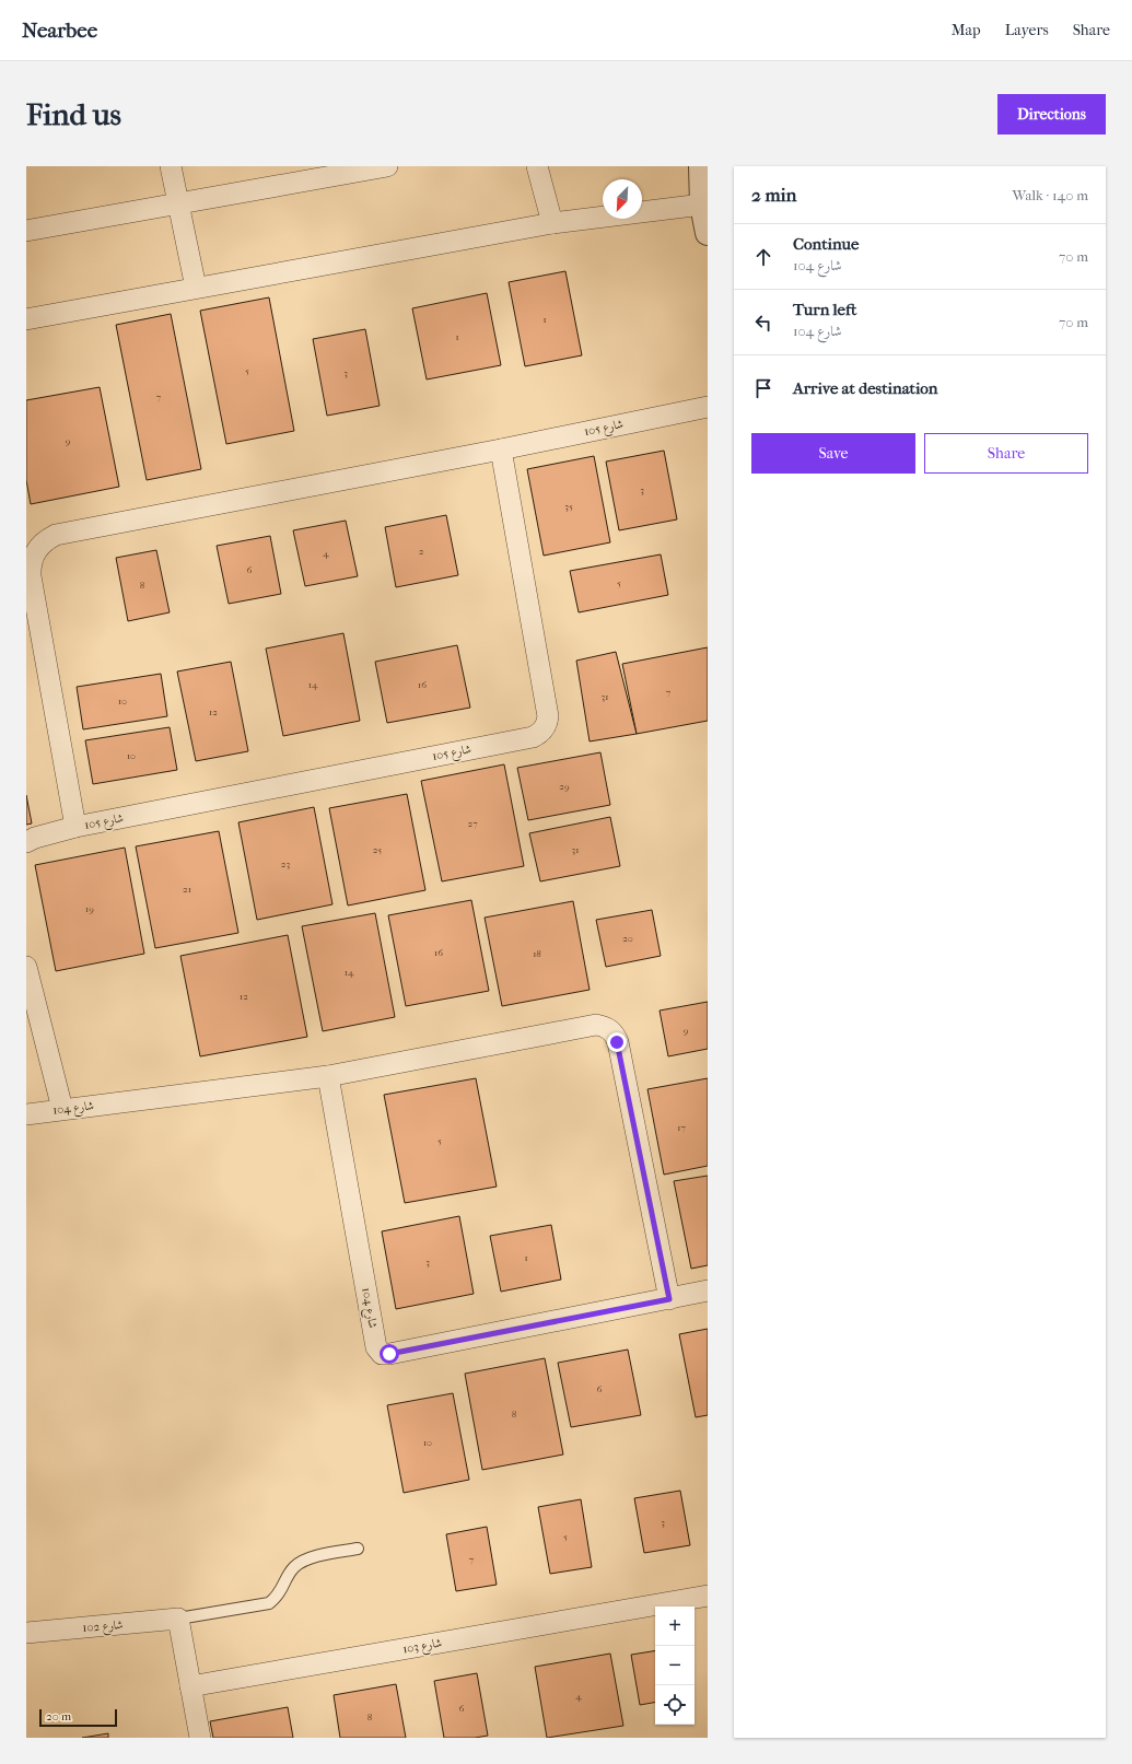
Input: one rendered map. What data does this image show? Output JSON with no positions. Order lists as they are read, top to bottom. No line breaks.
{"streets":{"street":["شارع 105","شارع 104","شارع 102","شارع 103"]},"house_numbers":["1","1","5","3","7","9","3","35","2","4","6","5","8","14","16","7","31","10","12","10","29","27","25","31","23","21","19","20","16","18","14","12","9","17","5","1","3","6","8","10","3","5","7","4","6","8"],"scale_bar":"20 m","north":"bottom left","page":{"header":"Nearbee","nav":["Map","Layers","Share"],"buttons":["Directions",["Save","Share"]],"title":"Find us","heading":["2 min","Walk · 140 m"],"list":[["Continue","شارع 104","70 m"],["Turn left","شارع 104","70 m"],"Arrive at destination"],"map_buttons":["+","−"],"scale":"20 m"}}
